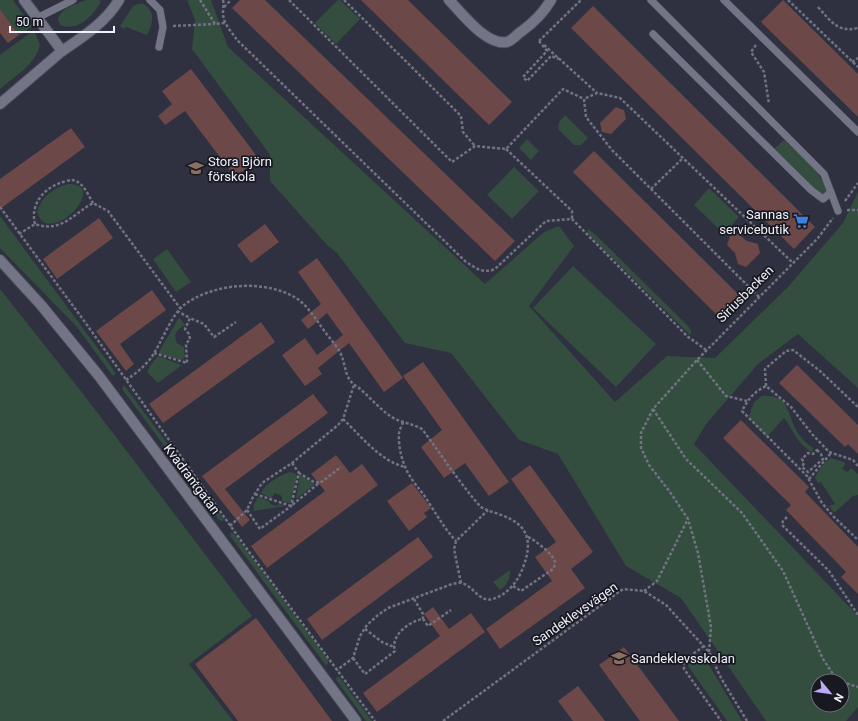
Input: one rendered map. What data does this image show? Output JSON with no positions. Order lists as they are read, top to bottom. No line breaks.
{"streets":{"street":["Kvadrantgatan"],"path":["Siriusbacken","Sandeklevsvägen"]},"crossings":[["Siriusbacken","Sandeklevsvägen"]],"places":{"school or university":["Stora Björn förskola","Sandeklevsskolan"],"supermarket":["Sannas servicebutik"]},"scale_bar":"50 m","north":"bottom right"}
